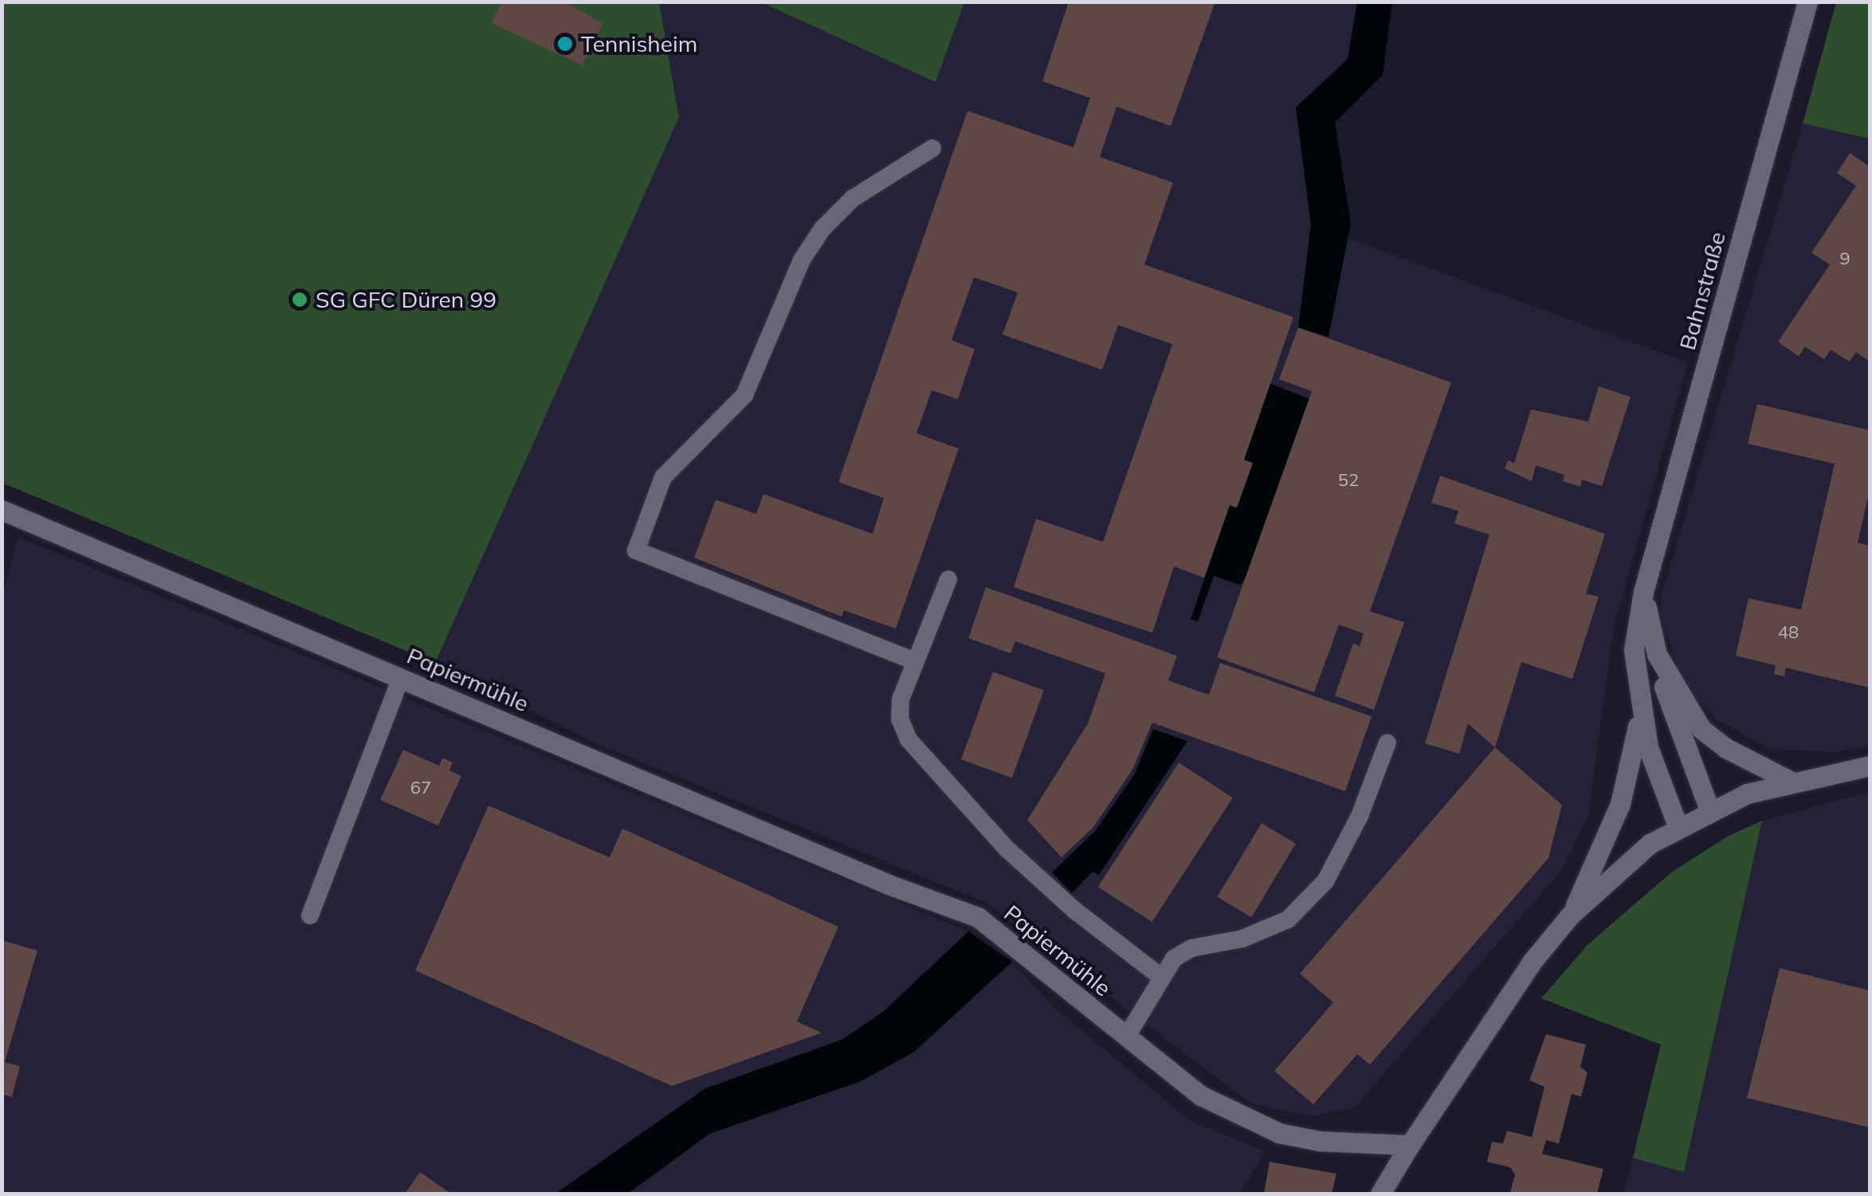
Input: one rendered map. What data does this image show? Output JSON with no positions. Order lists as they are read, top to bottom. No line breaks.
{"streets":{"street":["Bahnstraße","Papiermühle"]},"places":["Tennisheim","SG GFC Düren 99"],"house_numbers":["9","52","48","67"]}
